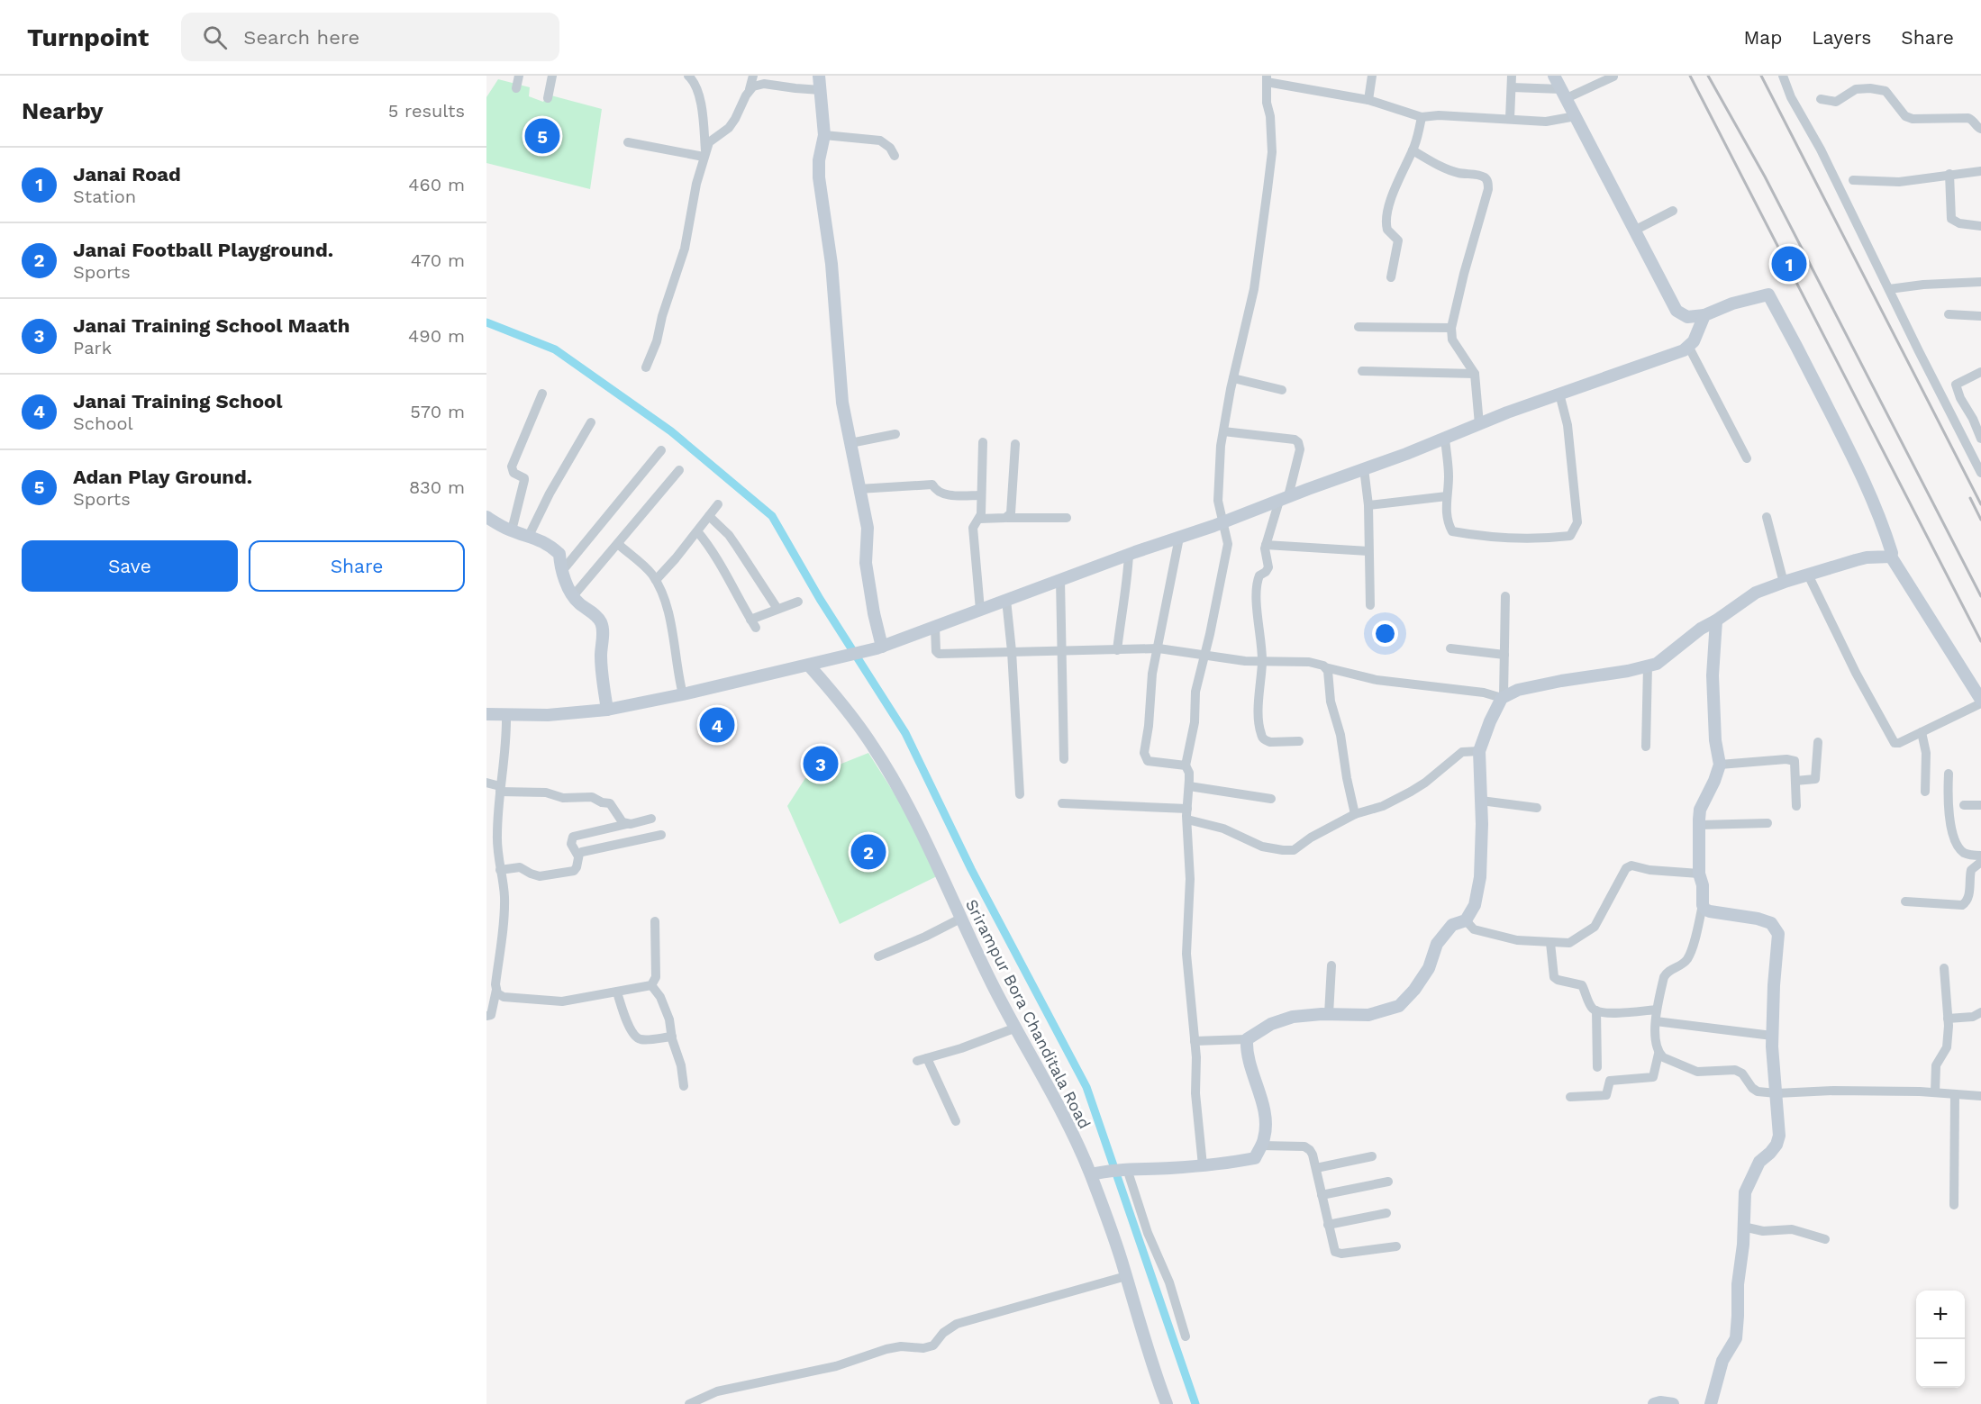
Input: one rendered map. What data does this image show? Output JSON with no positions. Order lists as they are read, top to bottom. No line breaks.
{"streets":{"street":["Srirampur Bora Chanditala Road"]},"page":{"header":"Turnpoint","search":"Search here","nav":["Map","Layers","Share"],"heading":["Nearby","5 results"],"pins":["5","1","4","3","2"],"list":[{"mark":"1","name":"Janai Road","note":"Station","value":"460 m"},{"mark":"2","name":"Janai Football Playground.","note":"Sports","value":"470 m"},{"mark":"3","name":"Janai Training School Maath","note":"Park","value":"490 m"},{"mark":"4","name":"Janai Training School","note":"School","value":"570 m"},{"mark":"5","name":"Adan Play Ground.","note":"Sports","value":"830 m"}],"buttons":["Save","Share"],"map_buttons":["+","−"]}}
